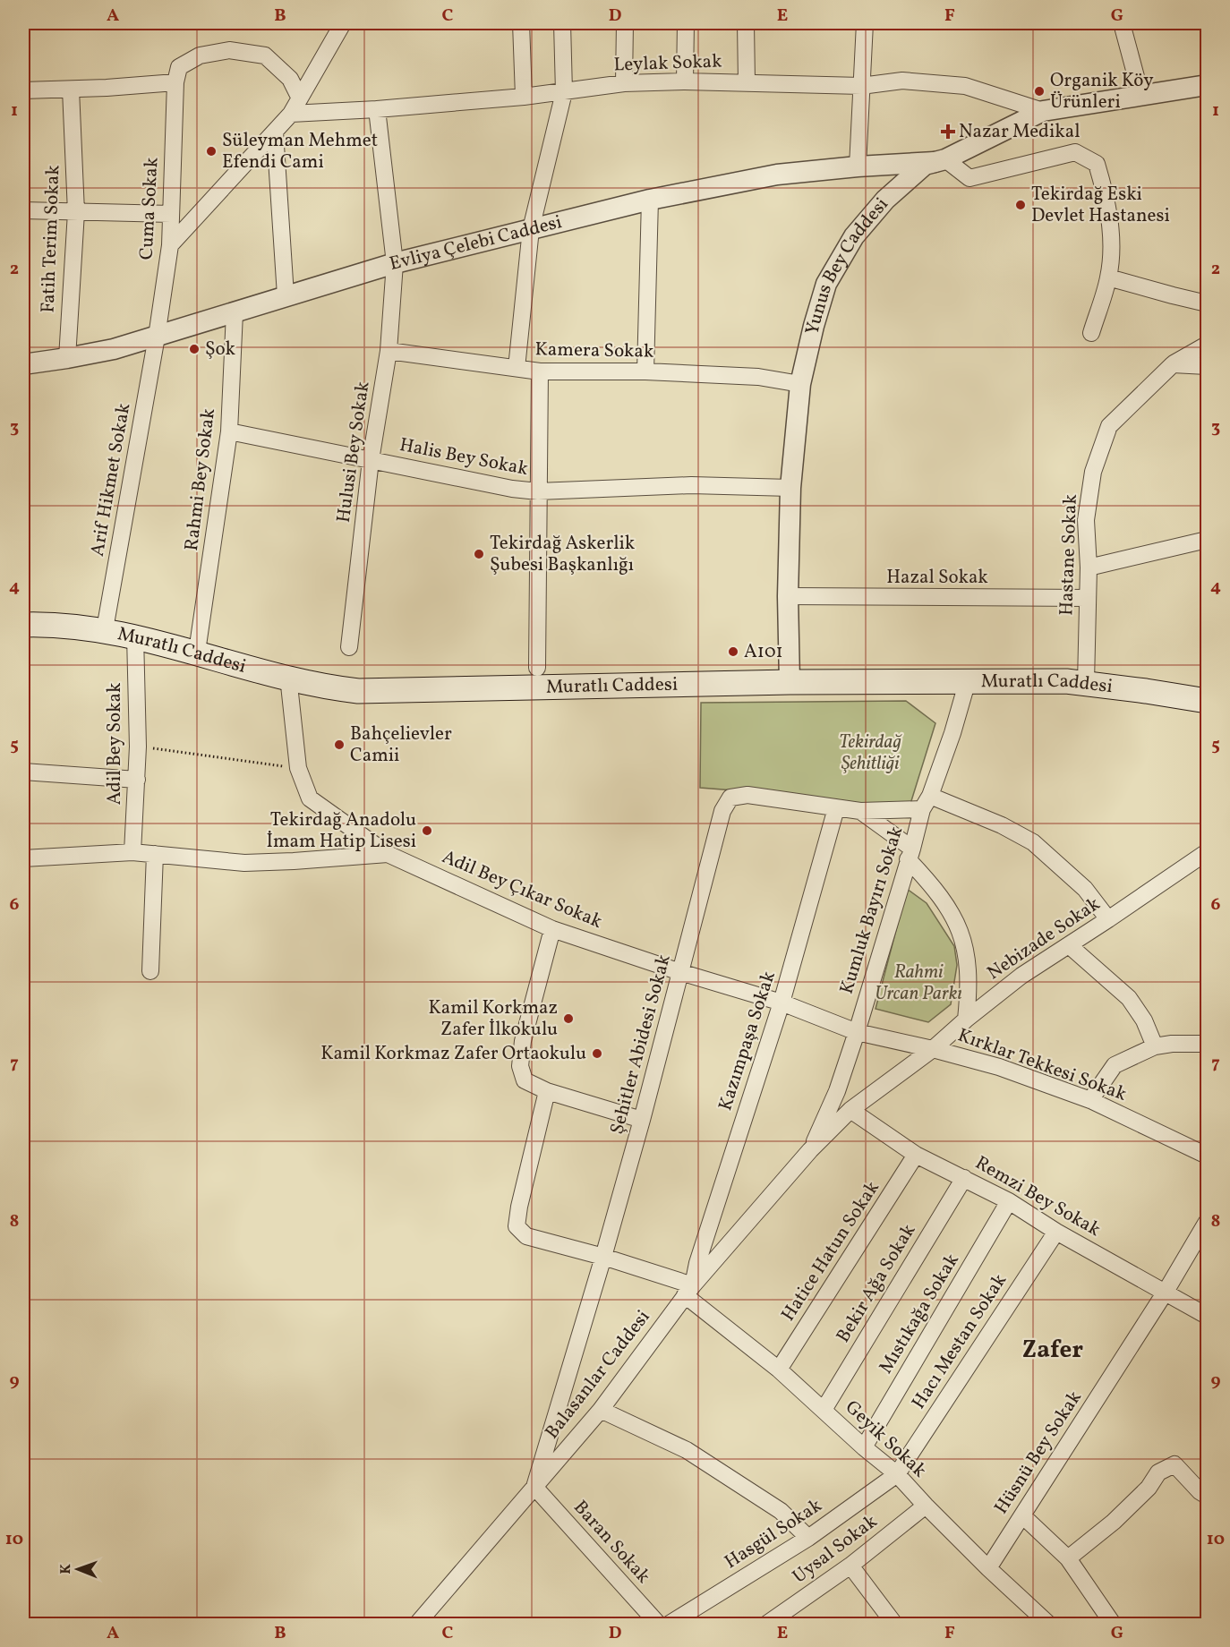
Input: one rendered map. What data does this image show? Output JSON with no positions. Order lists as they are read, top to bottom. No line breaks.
{"streets":{"main road":["Muratlı Caddesi"],"street":["Leylak Sokak","Cuma Sokak","Fatih Terim Sokak","Evliya Çelebi Caddesi","Yunus Bey Caddesi","Kamera Sokak","Hulusi Bey Sokak","Halis Bey Sokak","Arif Hikmet Sokak","Rahmi Bey Sokak","Hastane Sokak","Hazal Sokak","Adil Bey Sokak","Adil Bey Çıkar Sokak","Kumluk Bayırı Sokak","Nebizade Sokak","Kazımpaşa Sokak","Şehitler Abidesi Sokak","Kırklar Tekkesi Sokak","Remzi Bey Sokak","Hatice Hatun Sokak","Bekir Ağa Sokak","Mıstıkağa Sokak","Hacı Mestan Sokak","Balasanlar Caddesi","Geyik Sokak","Hüsnü Bey Sokak","Hasgül Sokak","Baran Sokak","Uysal Sokak"]},"crossings":[["Leylak Sokak","Yunus Bey Caddesi"],["Leylak Sokak","Hulusi Bey Sokak"],["Cuma Sokak","Evliya Çelebi Caddesi"],["Cuma Sokak","Arif Hikmet Sokak"],["Fatih Terim Sokak","Evliya Çelebi Caddesi"],["Evliya Çelebi Caddesi","Yunus Bey Caddesi"],["Evliya Çelebi Caddesi","Hulusi Bey Sokak"],["Evliya Çelebi Caddesi","Arif Hikmet Sokak"],["Evliya Çelebi Caddesi","Rahmi Bey Sokak"],["Yunus Bey Caddesi","Kamera Sokak"],["Yunus Bey Caddesi","Halis Bey Sokak"],["Yunus Bey Caddesi","Hazal Sokak"],["Yunus Bey Caddesi","Muratlı Caddesi"],["Kamera Sokak","Hulusi Bey Sokak"],["Hulusi Bey Sokak","Halis Bey Sokak"],["Halis Bey Sokak","Rahmi Bey Sokak"],["Arif Hikmet Sokak","Muratlı Caddesi"],["Rahmi Bey Sokak","Muratlı Caddesi"],["Hastane Sokak","Hazal Sokak"],["Hastane Sokak","Muratlı Caddesi"],["Muratlı Caddesi","Adil Bey Sokak"],["Muratlı Caddesi","Adil Bey Çıkar Sokak"],["Muratlı Caddesi","Kumluk Bayırı Sokak"],["Adil Bey Sokak","Adil Bey Çıkar Sokak"],["Adil Bey Çıkar Sokak","Kumluk Bayırı Sokak"],["Adil Bey Çıkar Sokak","Kazımpaşa Sokak"],["Adil Bey Çıkar Sokak","Şehitler Abidesi Sokak"],["Adil Bey Çıkar Sokak","Kırklar Tekkesi Sokak"],["Kumluk Bayırı Sokak","Nebizade Sokak"],["Kumluk Bayırı Sokak","Şehitler Abidesi Sokak"],["Kumluk Bayırı Sokak","Kırklar Tekkesi Sokak"],["Kumluk Bayırı Sokak","Balasanlar Caddesi"],["Nebizade Sokak","Kırklar Tekkesi Sokak"],["Nebizade Sokak","Remzi Bey Sokak"],["Nebizade Sokak","Balasanlar Caddesi"],["Kazımpaşa Sokak","Şehitler Abidesi Sokak"],["Kazımpaşa Sokak","Balasanlar Caddesi"],["Kazımpaşa Sokak","Geyik Sokak"],["Şehitler Abidesi Sokak","Balasanlar Caddesi"],["Şehitler Abidesi Sokak","Baran Sokak"],["Remzi Bey Sokak","Hatice Hatun Sokak"],["Remzi Bey Sokak","Bekir Ağa Sokak"],["Remzi Bey Sokak","Mıstıkağa Sokak"],["Remzi Bey Sokak","Hacı Mestan Sokak"],["Remzi Bey Sokak","Hüsnü Bey Sokak"],["Hatice Hatun Sokak","Geyik Sokak"],["Bekir Ağa Sokak","Geyik Sokak"],["Mıstıkağa Sokak","Geyik Sokak"],["Hacı Mestan Sokak","Geyik Sokak"],["Hacı Mestan Sokak","Hasgül Sokak"],["Balasanlar Caddesi","Geyik Sokak"],["Balasanlar Caddesi","Baran Sokak"],["Geyik Sokak","Hüsnü Bey Sokak"],["Geyik Sokak","Hasgül Sokak"],["Geyik Sokak","Uysal Sokak"]],"districts":["Zafer"],"parks":["Tekirdağ Şehitliği","Rahmi Urcan Parkı"],"places":{"other":["Organik Köy Ürünleri","Süleyman Mehmet Efendi Cami","Tekirdağ Eski Devlet Hastanesi","Şok","Tekirdağ Askerlik Şubesi Başkanlığı","A101","Bahçelievler Camii","Tekirdağ Anadolu İmam Hatip Lisesi","Kamil Korkmaz Zafer İlkokulu","Kamil Korkmaz Zafer Ortaokulu"],"health":["Nazar Medikal"]},"north":"left","grid":{"columns":["A","B","C","D","E","F","G"],"rows":["1","2","3","4","5","6","7","8","9","10"]}}
